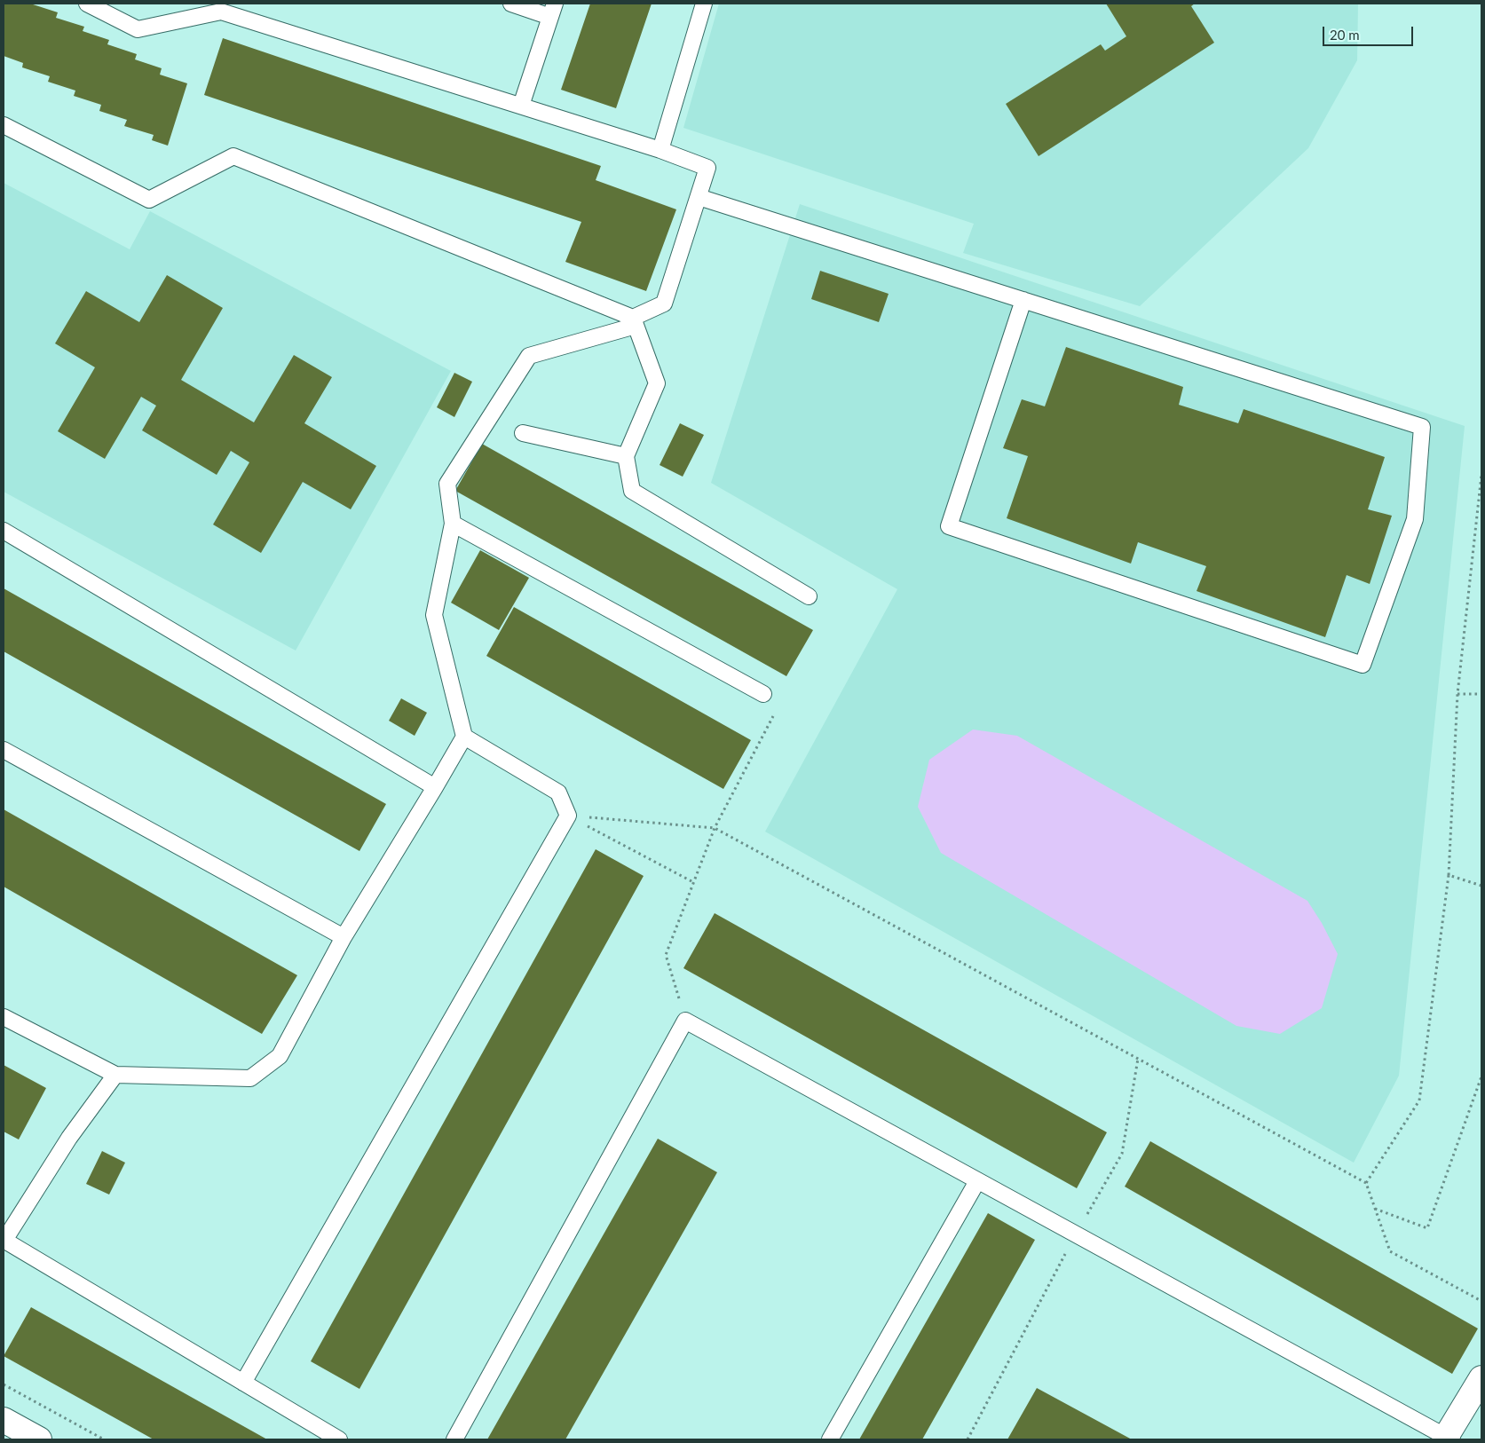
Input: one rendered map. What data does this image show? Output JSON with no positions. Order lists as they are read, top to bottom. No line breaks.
{"scale_bar":"20 m"}
